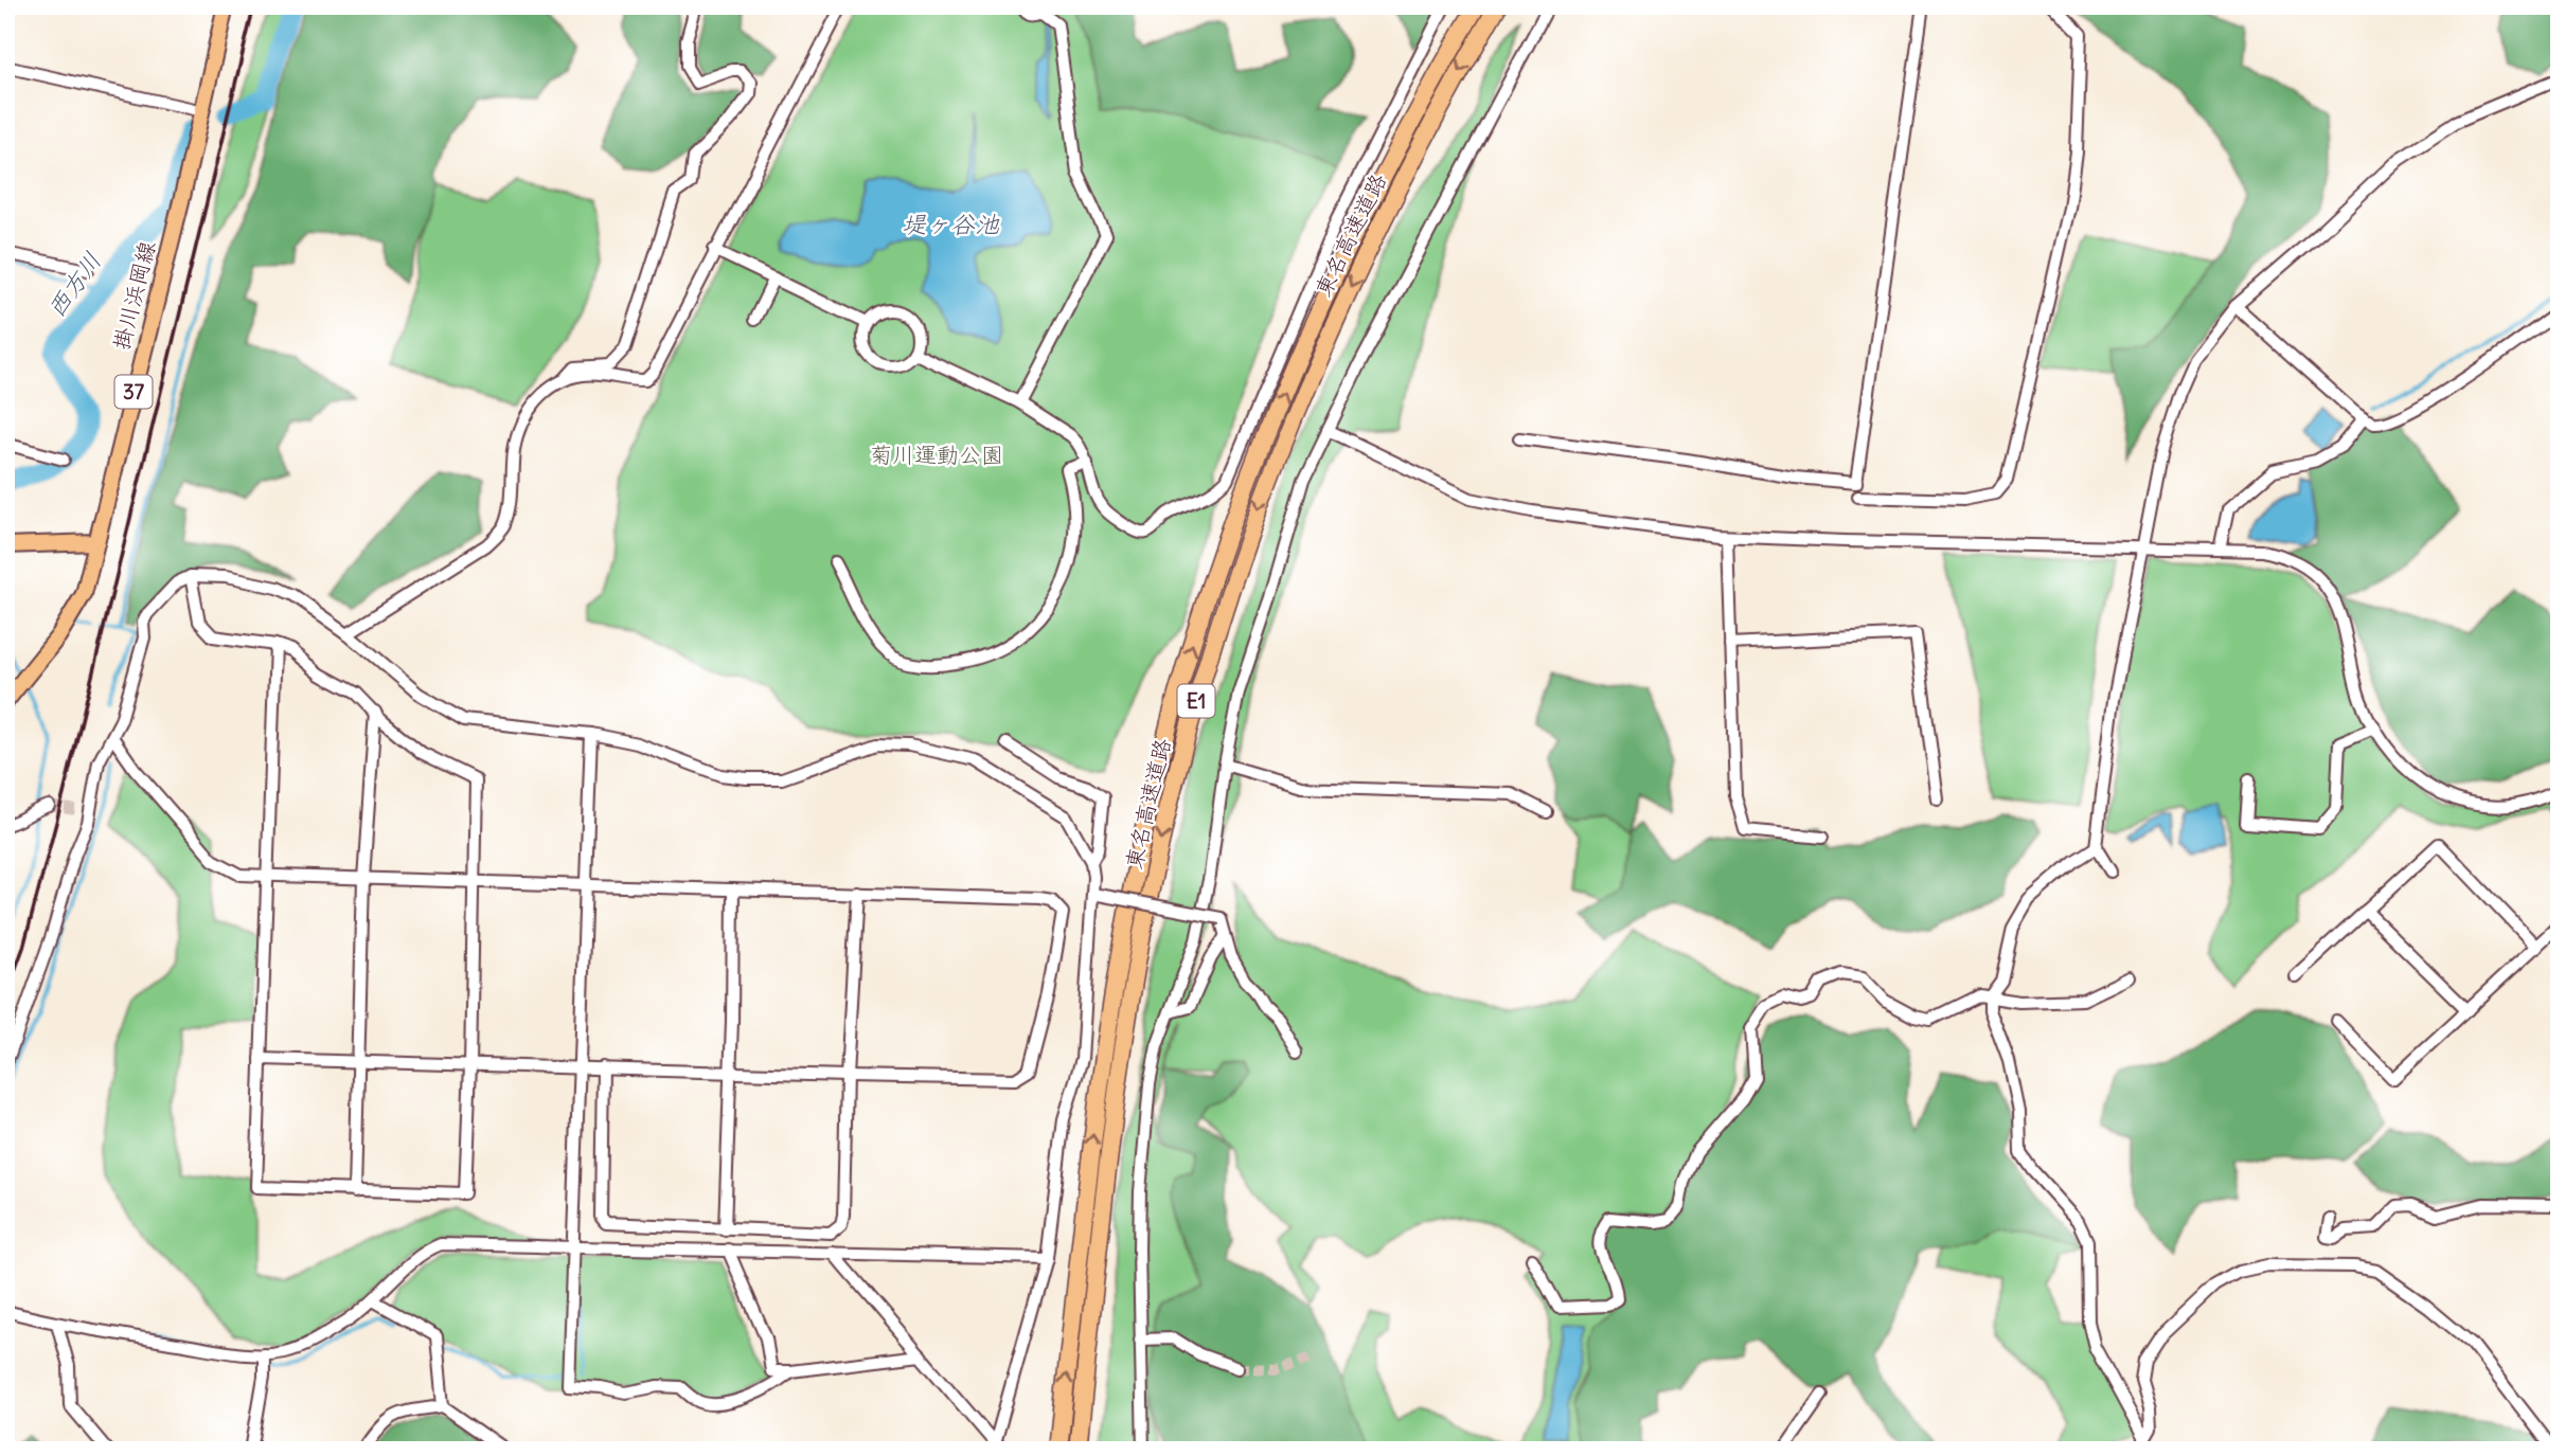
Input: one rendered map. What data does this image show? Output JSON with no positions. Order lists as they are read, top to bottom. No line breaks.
{"streets":{"highway":["東名高速道路","E1"],"main road":["掛川浜岡線","37"]},"water":["堤ヶ谷池","西方川"],"parks":["菊川運動公園"]}
